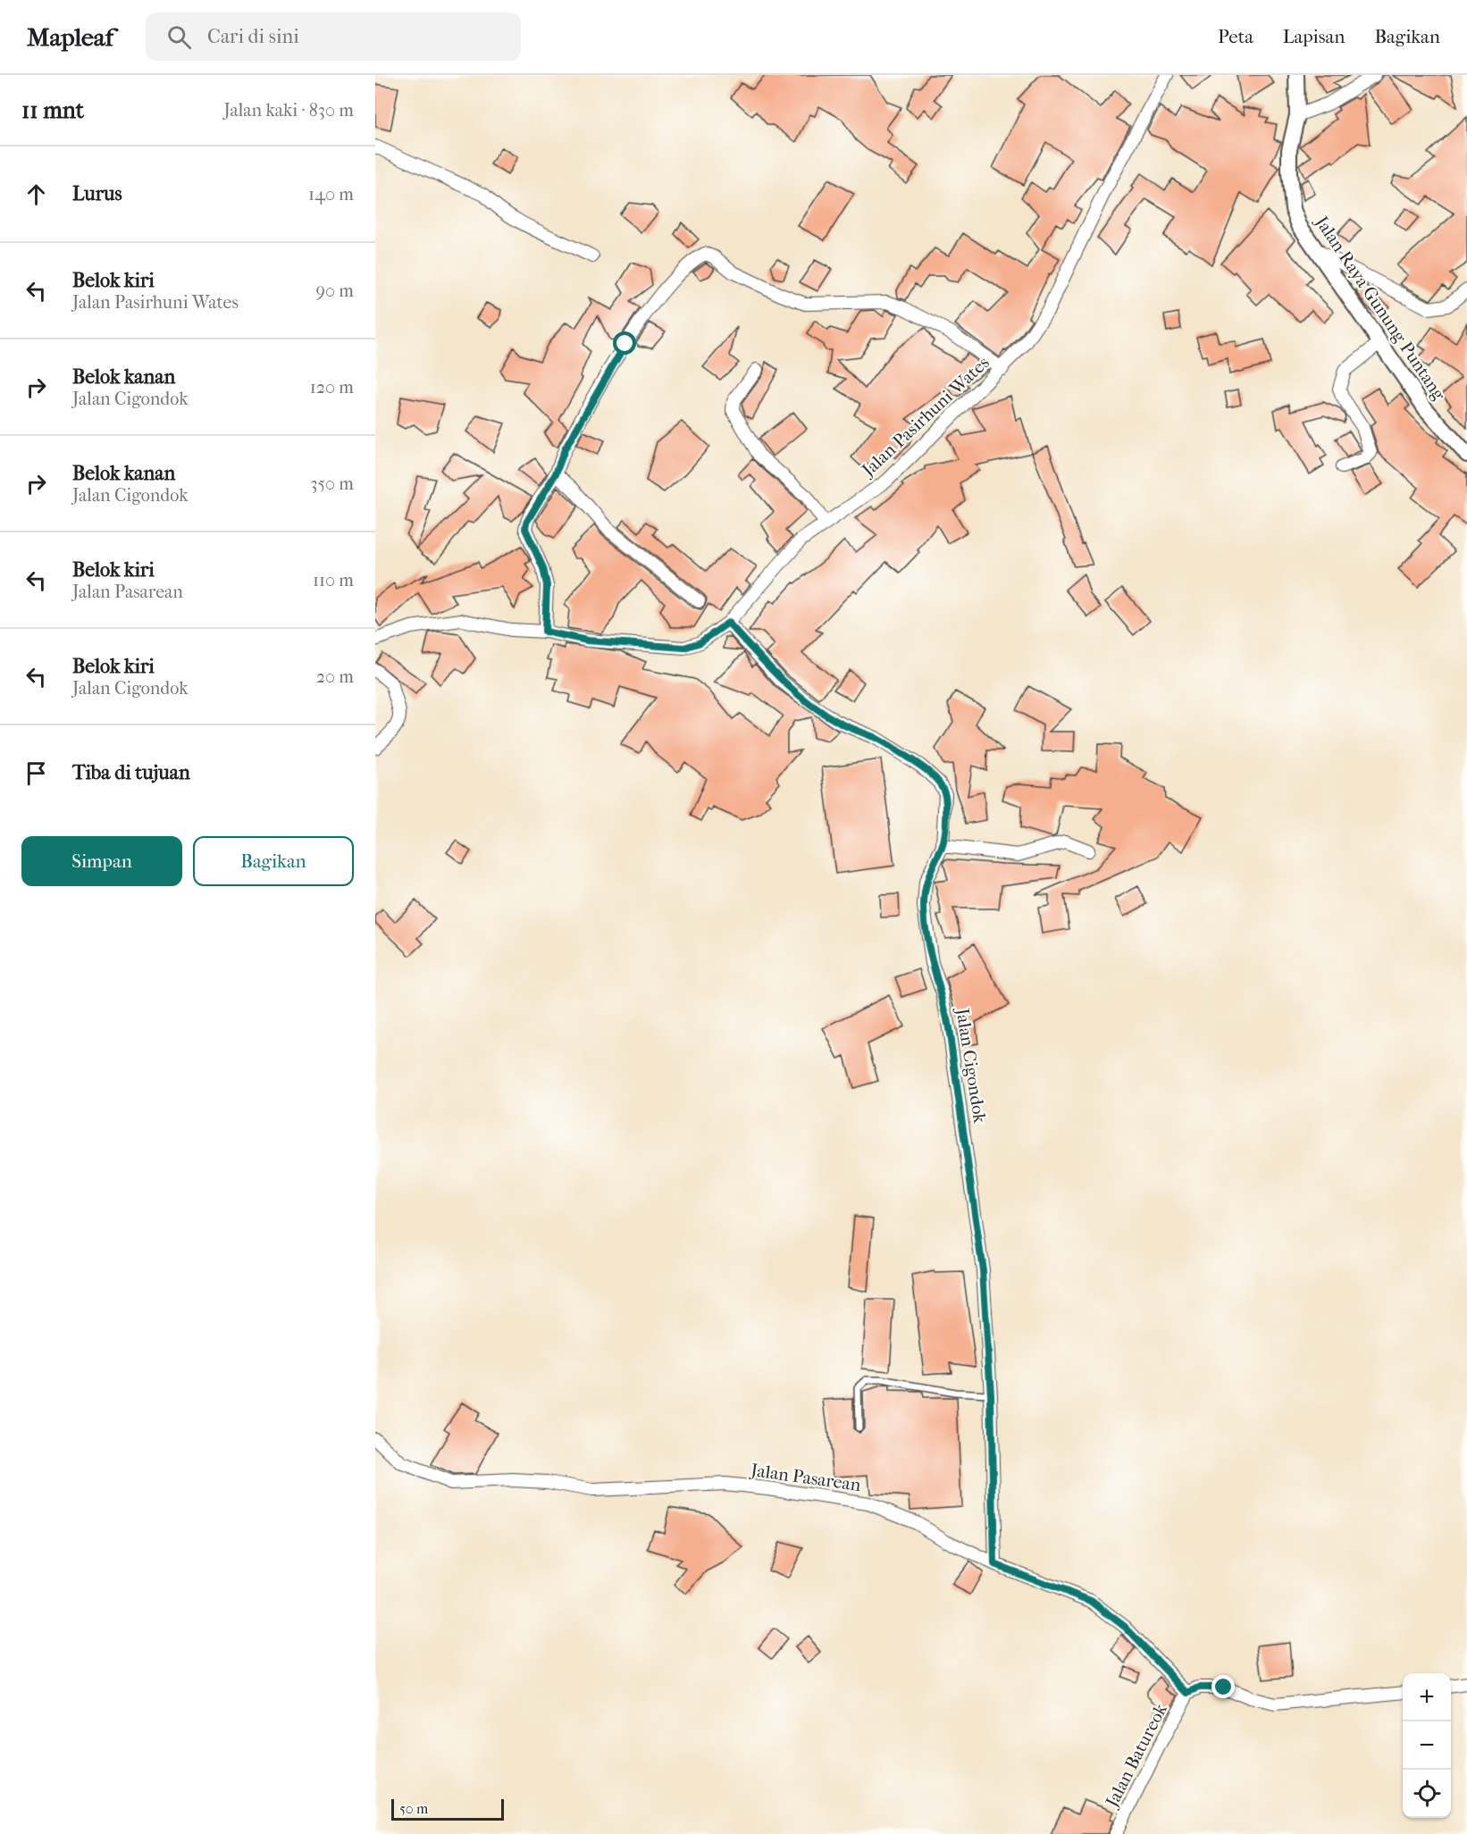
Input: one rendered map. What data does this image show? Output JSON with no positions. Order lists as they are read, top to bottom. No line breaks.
{"streets":{"street":["Jalan Raya Gunung Puntang","Jalan Pasirhuni Wates","Jalan Cigondok","Jalan Pasarean","Jalan Batureok"]},"crossings":[["Jalan Pasirhuni Wates","Jalan Cigondok"],["Jalan Cigondok","Jalan Pasarean"],["Jalan Pasarean","Jalan Batureok"]],"scale_bar":"50 m","page":{"header":"Mapleaf","search":"Cari di sini","nav":["Peta","Lapisan","Bagikan"],"heading":["11 mnt","Jalan kaki · 830 m"],"list":[["Lurus","140 m"],["Belok kiri","Jalan Pasirhuni Wates","90 m"],["Belok kanan","Jalan Cigondok","120 m"],["Belok kanan","Jalan Cigondok","350 m"],["Belok kiri","Jalan Pasarean","110 m"],["Belok kiri","Jalan Cigondok","20 m"],"Tiba di tujuan"],"buttons":["Simpan","Bagikan"],"map_buttons":["+","−"],"scale":"50 m"}}
